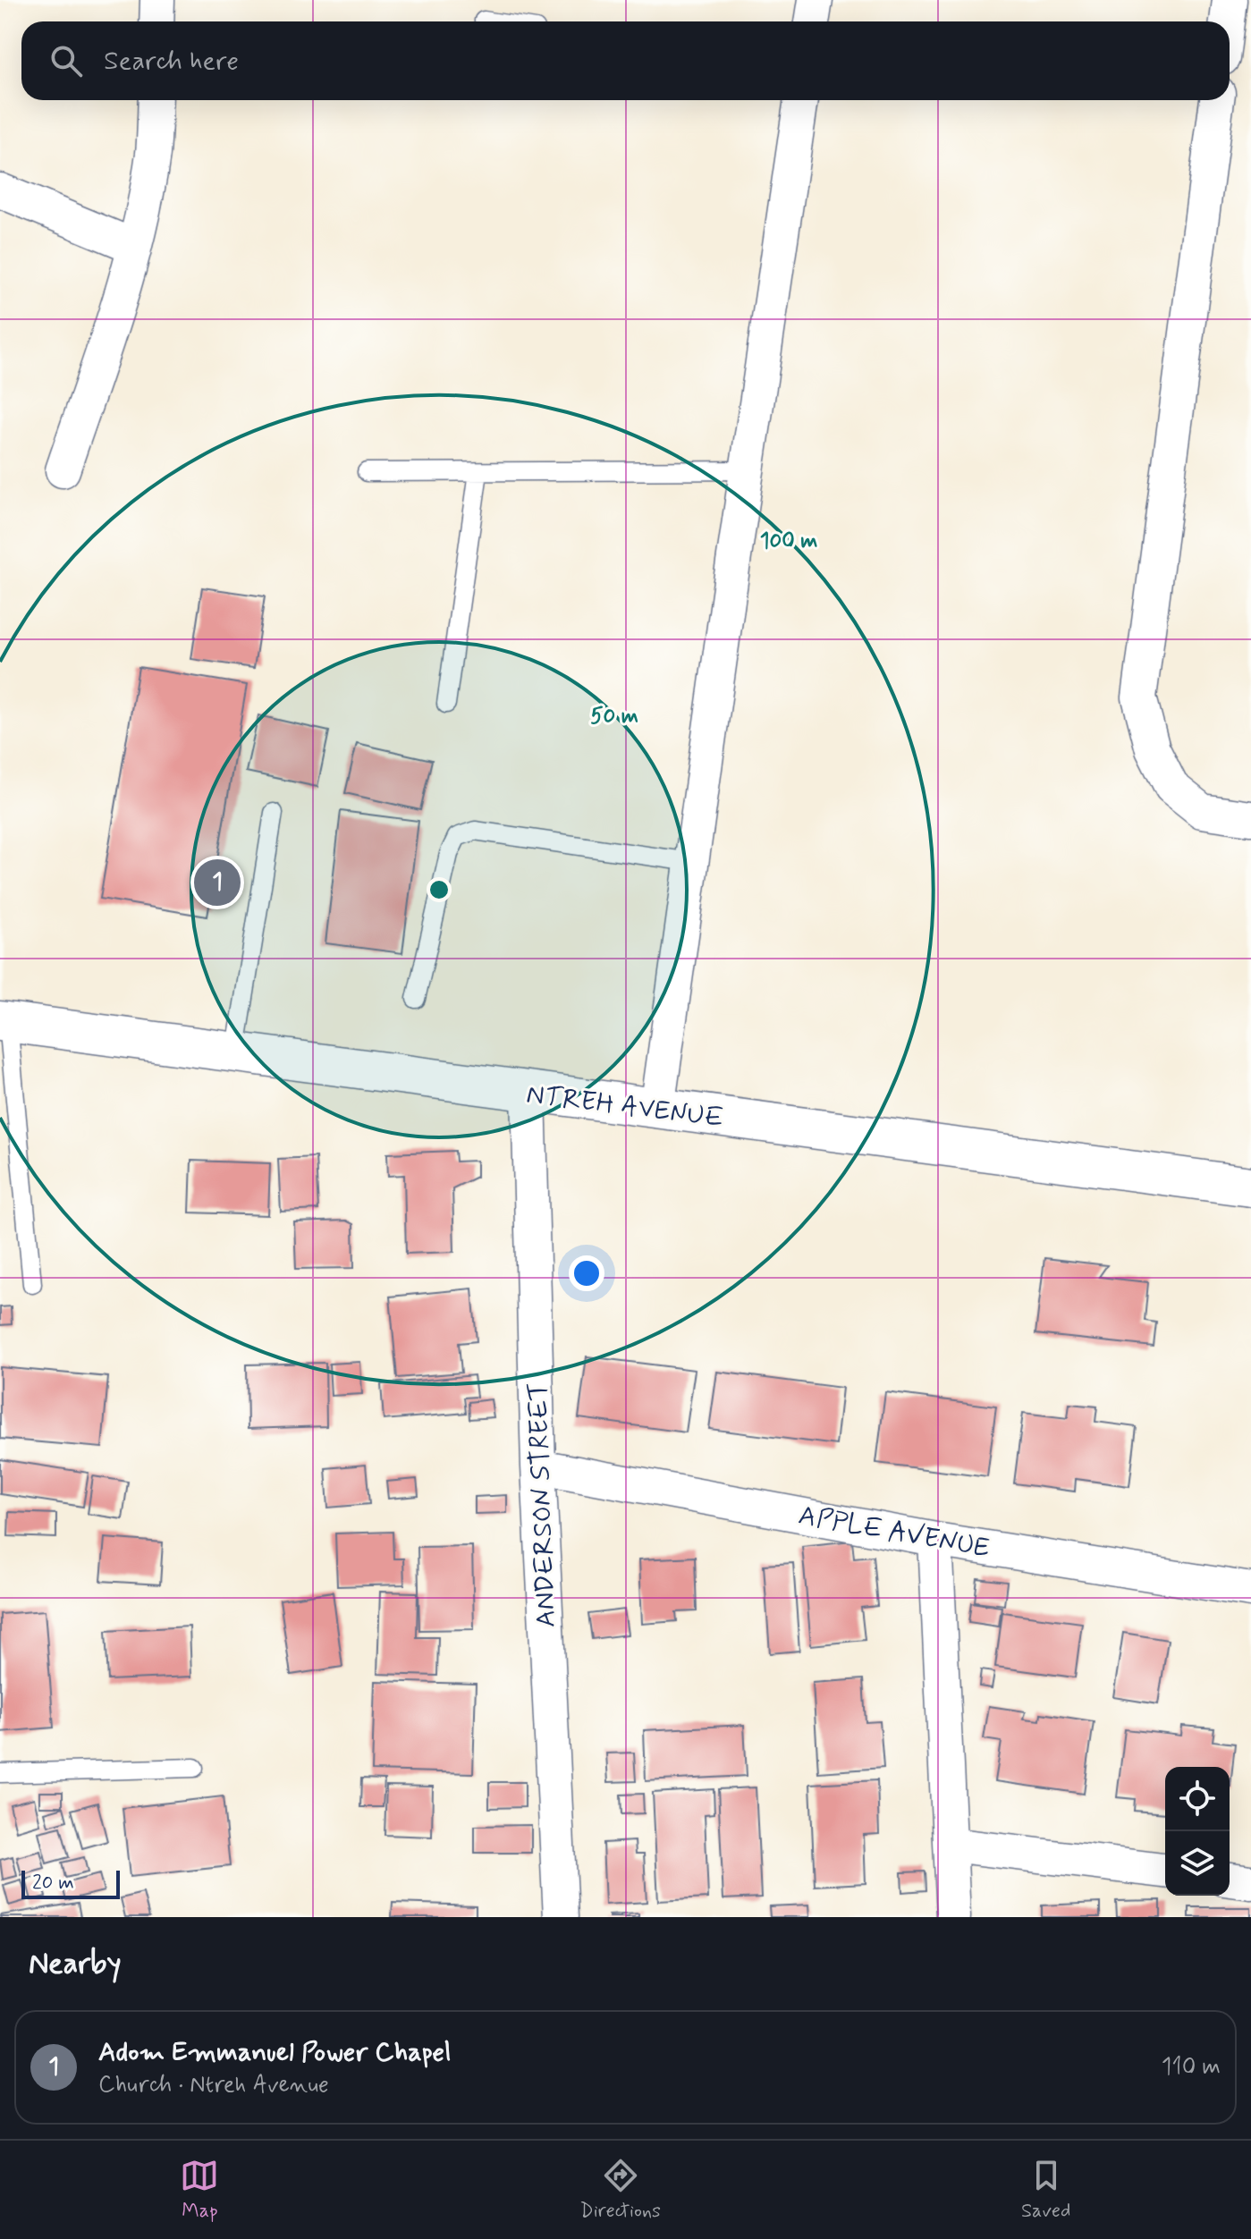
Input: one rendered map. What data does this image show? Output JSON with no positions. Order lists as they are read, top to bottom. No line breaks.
{"streets":{"street":["NTREH AVENUE","ANDERSON STREET","APPLE AVENUE"]},"crossings":[["NTREH AVENUE","ANDERSON STREET"],["ANDERSON STREET","APPLE AVENUE"]],"scale_bar":"20 m","page":{"search":"Search here","pins":"1","scale":"20 m","heading":"Nearby","list":[{"mark":"1","name":"Adom Emmanuel Power Chapel","note":"Church · Ntreh Avenue","value":"110 m"}],"nav":["Map","Directions","Saved"]},"rings":["100 m","50 m"]}
